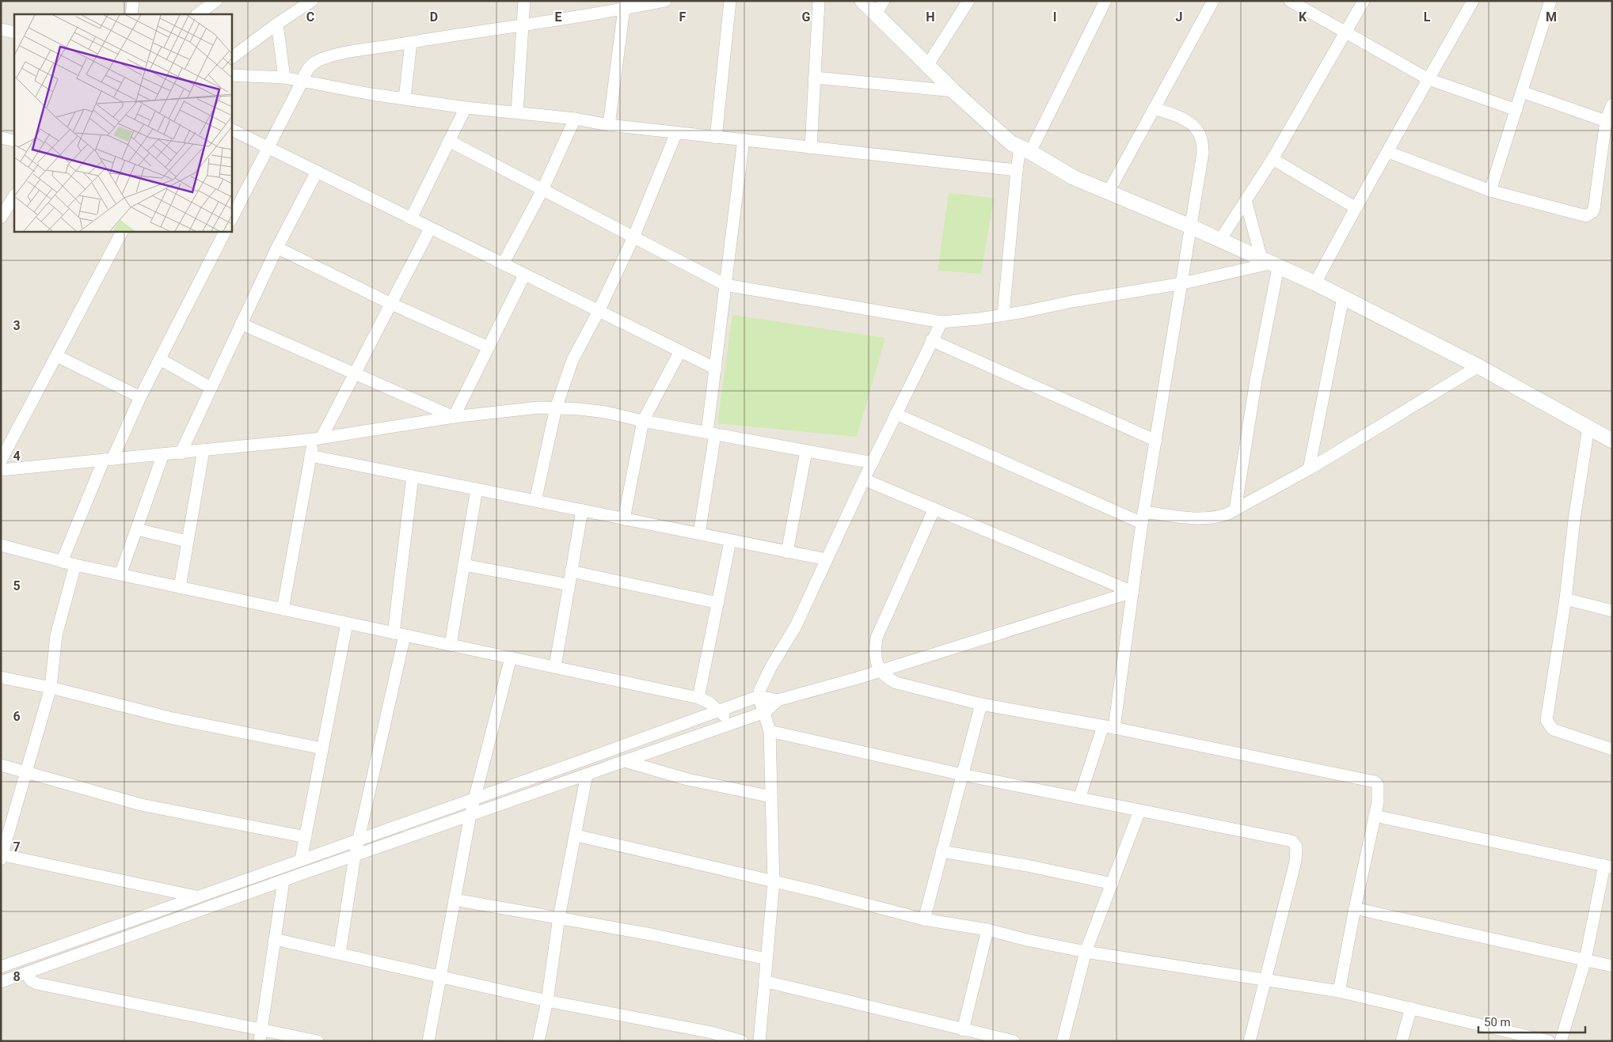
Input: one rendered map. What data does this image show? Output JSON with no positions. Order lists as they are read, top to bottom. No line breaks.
{"scale_bar":"50 m","grid":{"columns":["C","D","E","F","G","H","I","J","K","L","M"],"rows":["3","4","5","6","7","8"]}}
